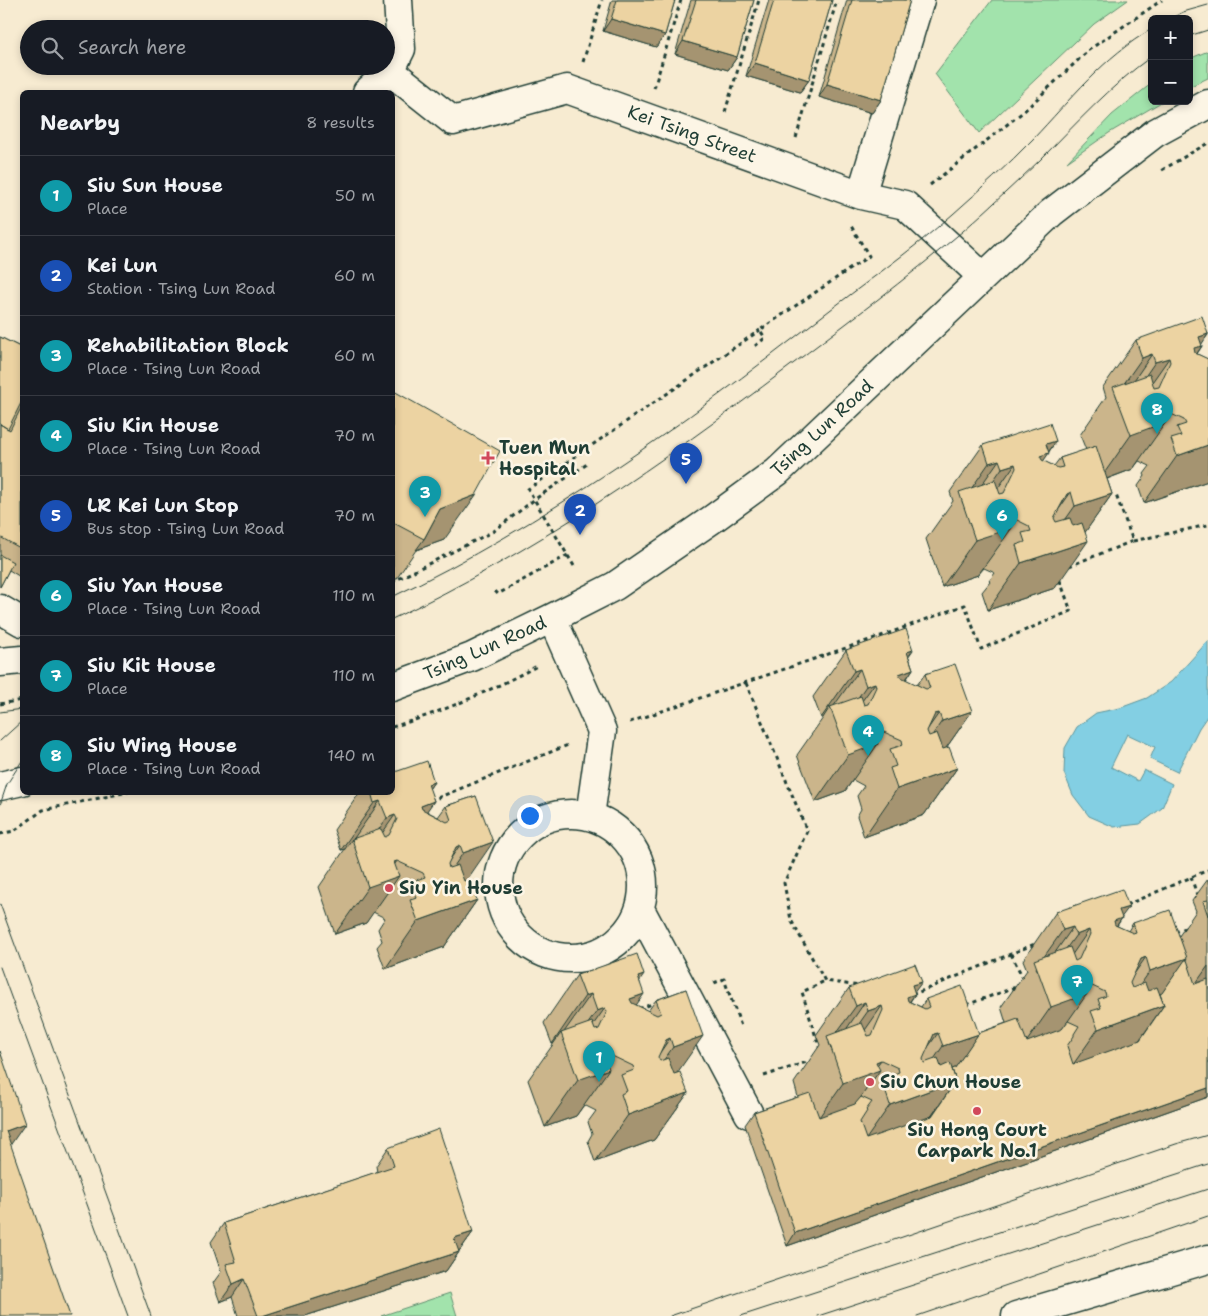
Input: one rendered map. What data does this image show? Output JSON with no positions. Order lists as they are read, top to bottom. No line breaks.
{"streets":{"street":["Kei Tsing Street","Tsing Lun Road"]},"crossings":[["Kei Tsing Street","Tsing Lun Road"]],"places":{"health":["Tuen Mun Hospital"],"other":["Siu Yin House","Siu Chun House","Siu Hong Court Carpark No.1"]},"page":{"map_buttons":["+","−"],"search":"Search here","heading":["Nearby","8 results"],"list":[{"mark":"1","name":"Siu Sun House","note":"Place","value":"50 m"},{"mark":"2","name":"Kei Lun","note":"Station · Tsing Lun Road","value":"60 m"},{"mark":"3","name":"Rehabilitation Block","note":"Place · Tsing Lun Road","value":"60 m"},{"mark":"4","name":"Siu Kin House","note":"Place · Tsing Lun Road","value":"70 m"},{"mark":"5","name":"LR Kei Lun Stop","note":"Bus stop · Tsing Lun Road","value":"70 m"},{"mark":"6","name":"Siu Yan House","note":"Place · Tsing Lun Road","value":"110 m"},{"mark":"7","name":"Siu Kit House","note":"Place","value":"110 m"},{"mark":"8","name":"Siu Wing House","note":"Place · Tsing Lun Road","value":"140 m"}],"pins":["8","5","3","2","6","4","7","1"]}}
